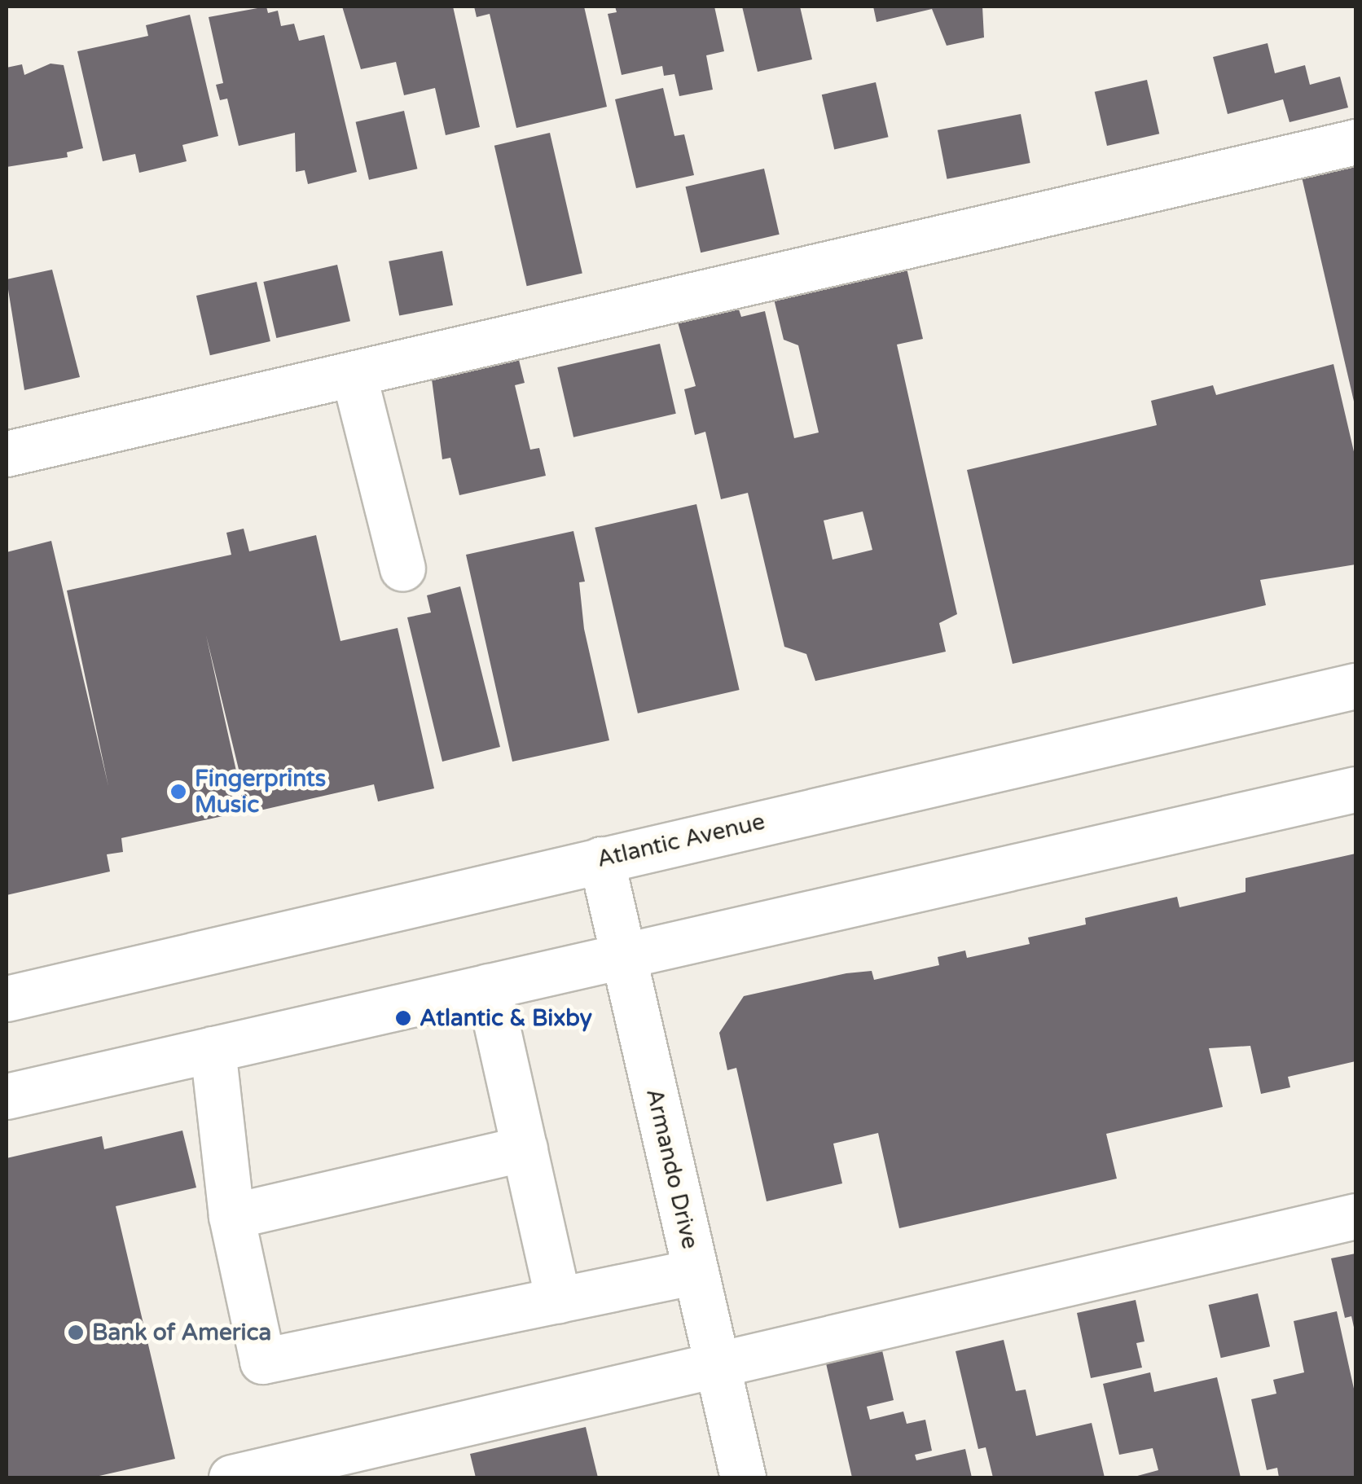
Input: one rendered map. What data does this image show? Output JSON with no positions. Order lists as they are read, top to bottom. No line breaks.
{"streets":{"main road":["Atlantic Avenue","Armando Drive"]},"crossings":[["Atlantic Avenue","Armando Drive"]],"places":["Fingerprints Music","Atlantic & Bixby","Bank of America"]}
